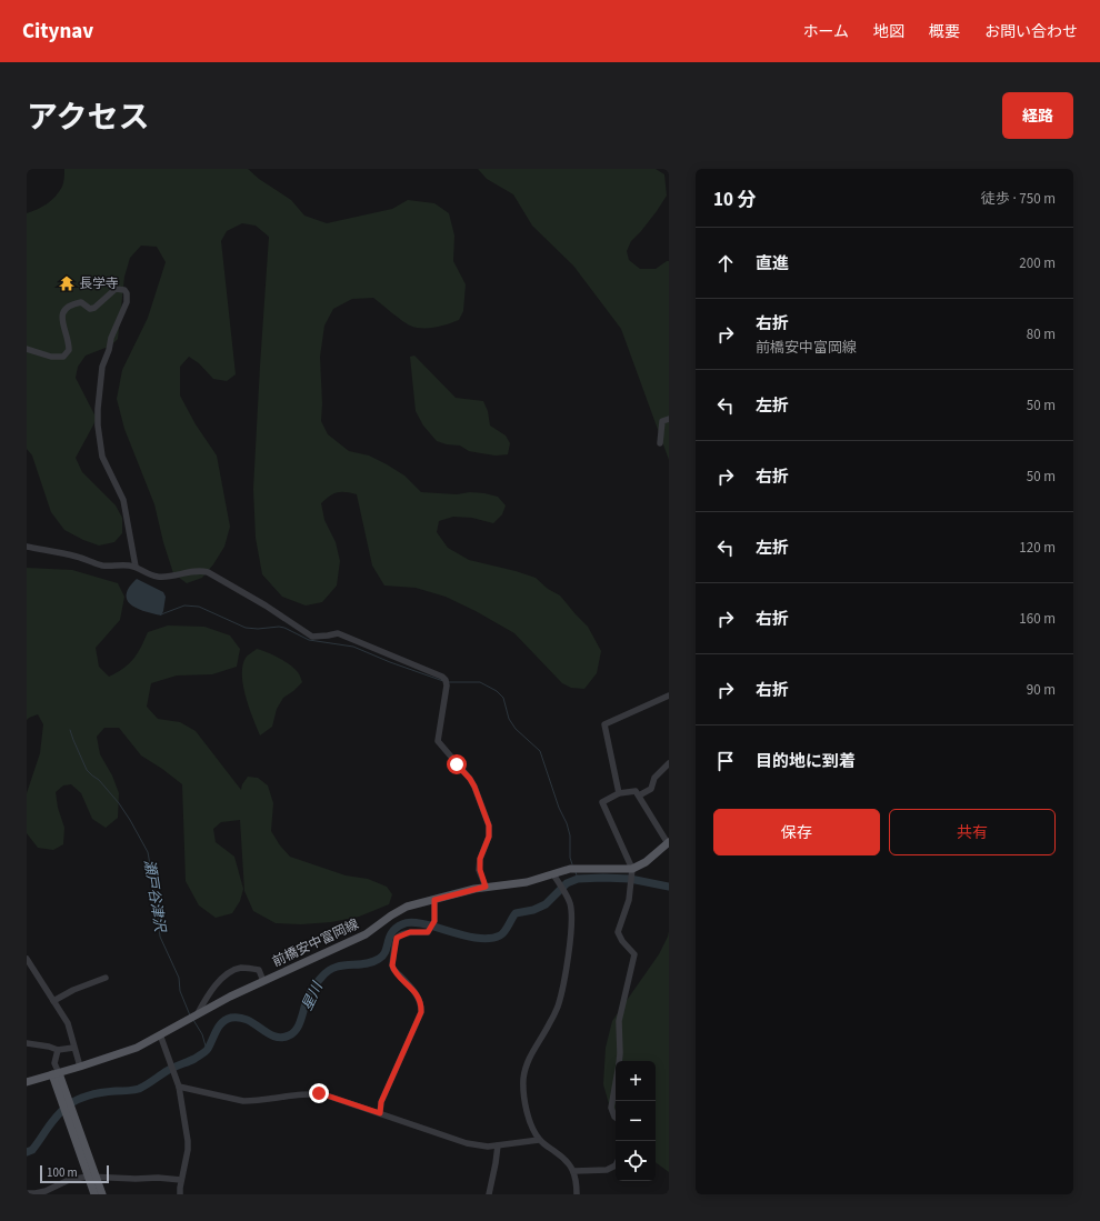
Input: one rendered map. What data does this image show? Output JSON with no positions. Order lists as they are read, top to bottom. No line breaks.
{"streets":{"main road":["前橋安中富岡線"]},"water":["瀬戸谷津沢","星川"],"places":{"temple":["長学寺"]},"scale_bar":"100 m","page":{"header":"Citynav","nav":["ホーム","地図","概要","お問い合わせ"],"title":"アクセス","buttons":["経路",["保存","共有"]],"heading":["10 分","徒歩 · 750 m"],"list":[["直進","200 m"],["右折","前橋安中富岡線","80 m"],["左折","50 m"],["右折","50 m"],["左折","120 m"],["右折","160 m"],["右折","90 m"],"目的地に到着"],"map_buttons":["+","−"],"scale":"100 m"}}
